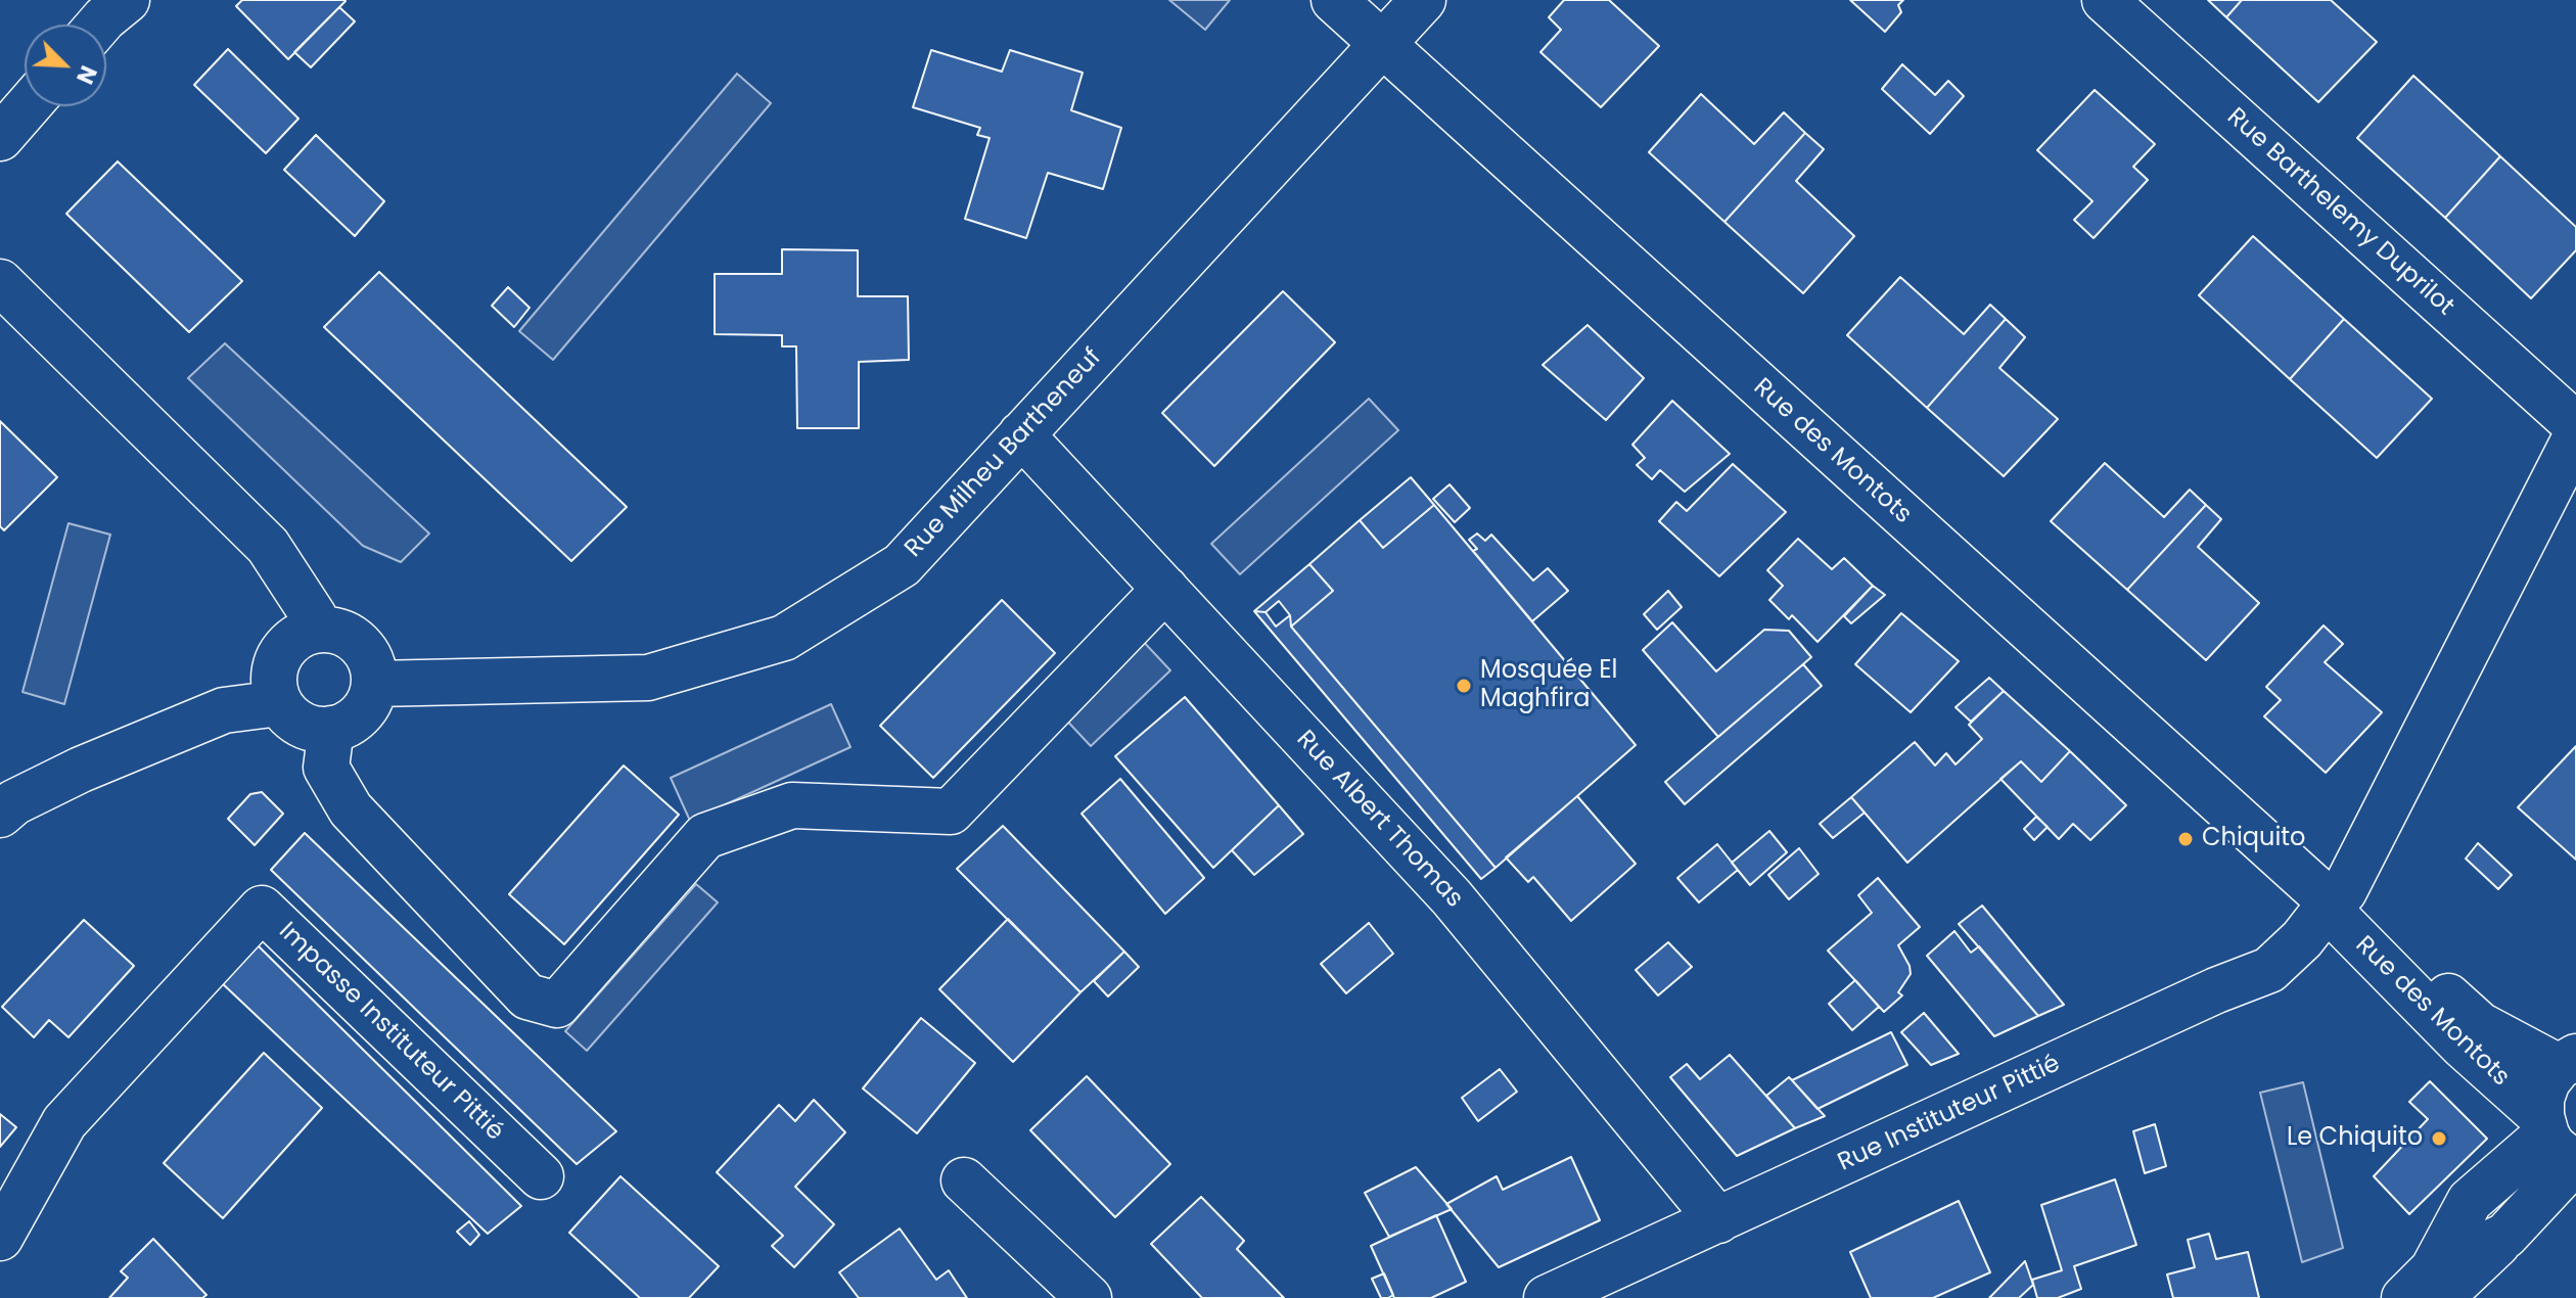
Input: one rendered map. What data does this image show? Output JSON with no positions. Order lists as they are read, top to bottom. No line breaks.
{"streets":{"street":["Rue Barthelemy Duprilot","Rue des Montots","Rue Milheu Bartheneuf","Rue Albert Thomas","Impasse Instituteur Pittié","Rue Instituteur Pittié"]},"crossings":[["Rue des Montots","Rue Milheu Bartheneuf"],["Rue des Montots","Rue Instituteur Pittié"],["Rue Milheu Bartheneuf","Rue Albert Thomas"],["Rue Albert Thomas","Rue Instituteur Pittié"]],"places":["Mosquée El Maghfira","Chiquito","Le Chiquito"],"north":"bottom right"}
